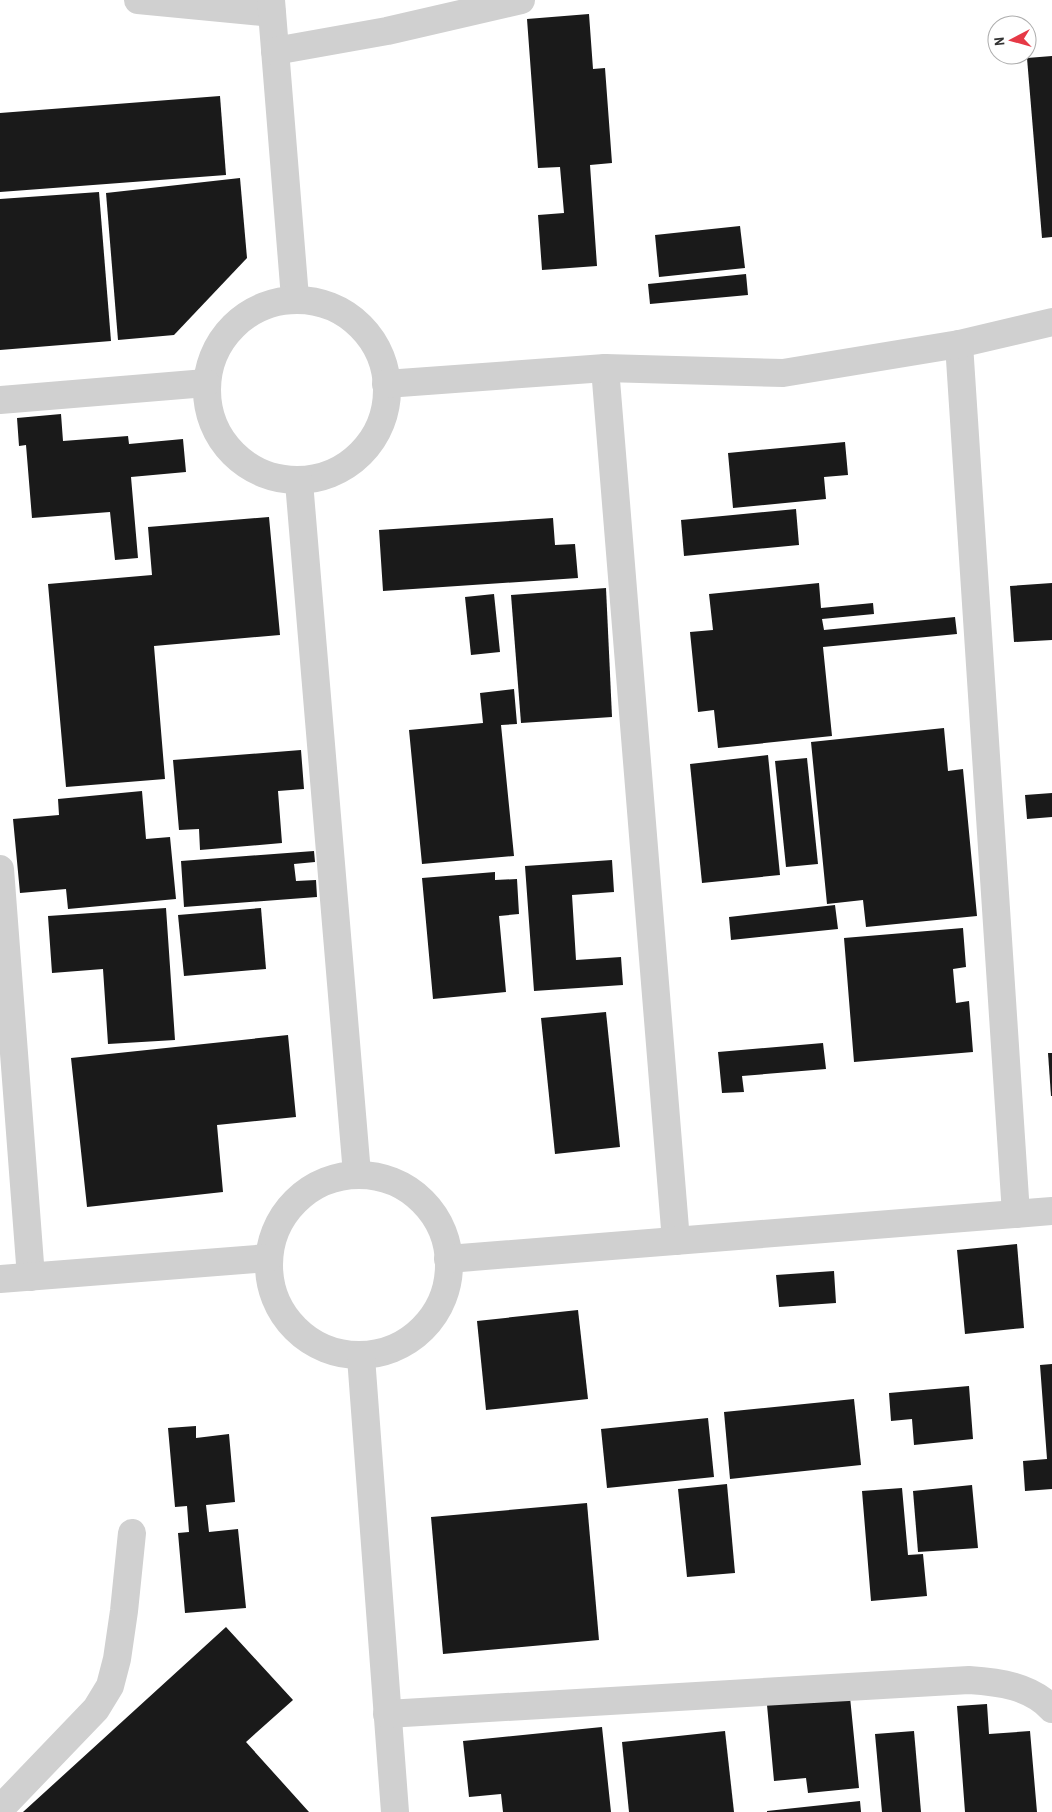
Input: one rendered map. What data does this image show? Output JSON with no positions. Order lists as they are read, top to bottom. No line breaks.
{"north":"left"}
